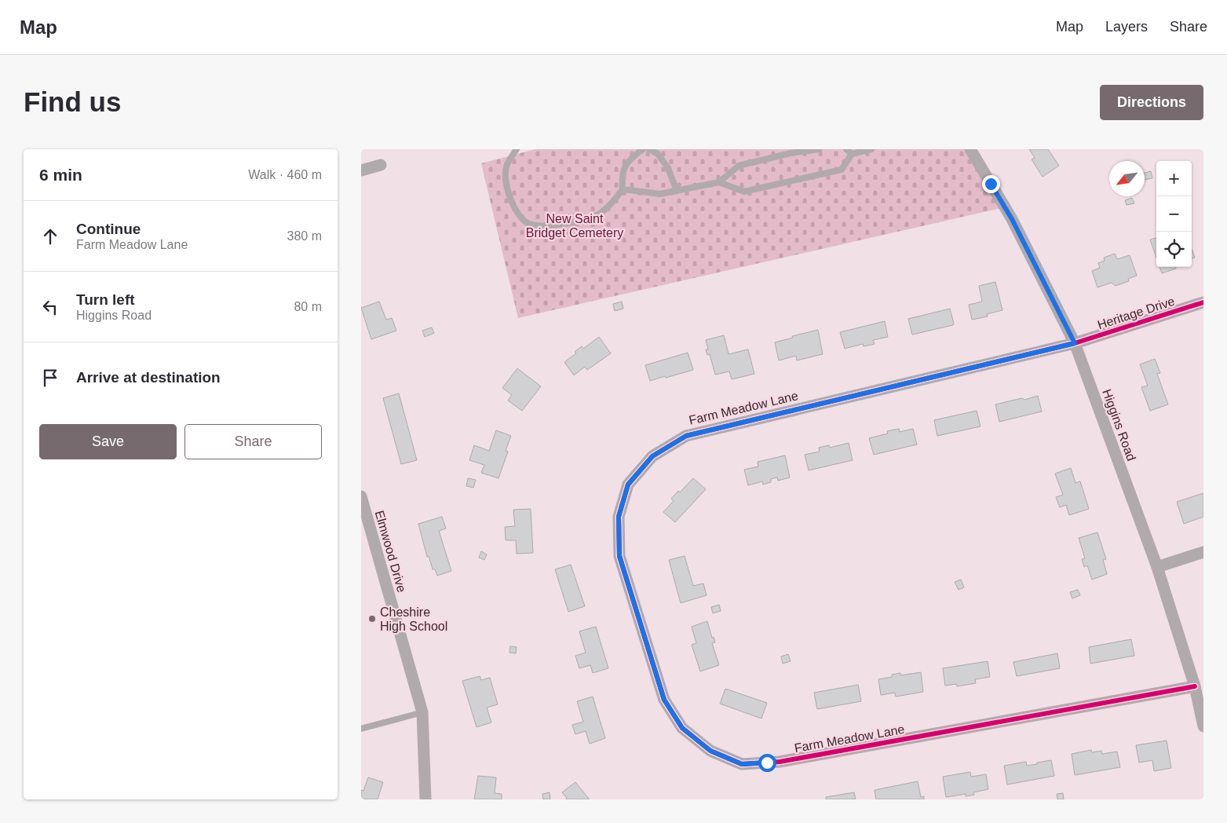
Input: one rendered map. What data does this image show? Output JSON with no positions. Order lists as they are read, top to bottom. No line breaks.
{"streets":{"street":["Heritage Drive","Farm Meadow Lane","Higgins Road","Elmwood Drive"]},"crossings":[["Heritage Drive","Farm Meadow Lane"],["Heritage Drive","Higgins Road"],["Farm Meadow Lane","Higgins Road"]],"parks":["New Saint Bridget Cemetery"],"places":["Cheshire High School"],"north":"bottom left","page":{"header":"Map","nav":["Map","Layers","Share"],"buttons":["Directions",["Save","Share"]],"title":"Find us","heading":["6 min","Walk · 460 m"],"map_buttons":["+","−"],"list":[["Continue","Farm Meadow Lane","380 m"],["Turn left","Higgins Road","80 m"],"Arrive at destination"]}}
